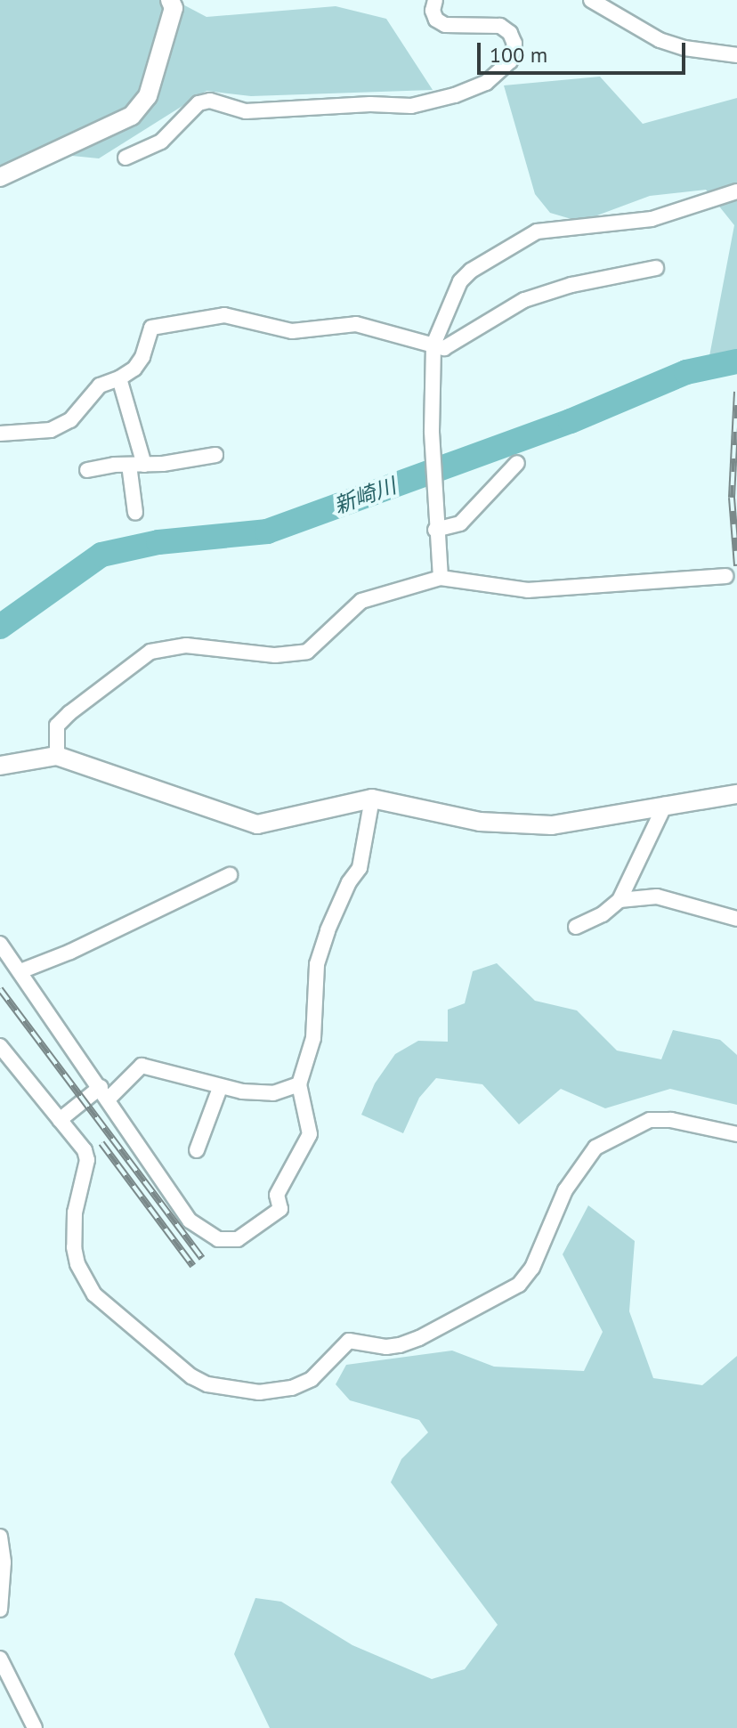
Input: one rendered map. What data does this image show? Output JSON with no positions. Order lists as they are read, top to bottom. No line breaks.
{"water":["新崎川"],"scale_bar":"100 m"}
